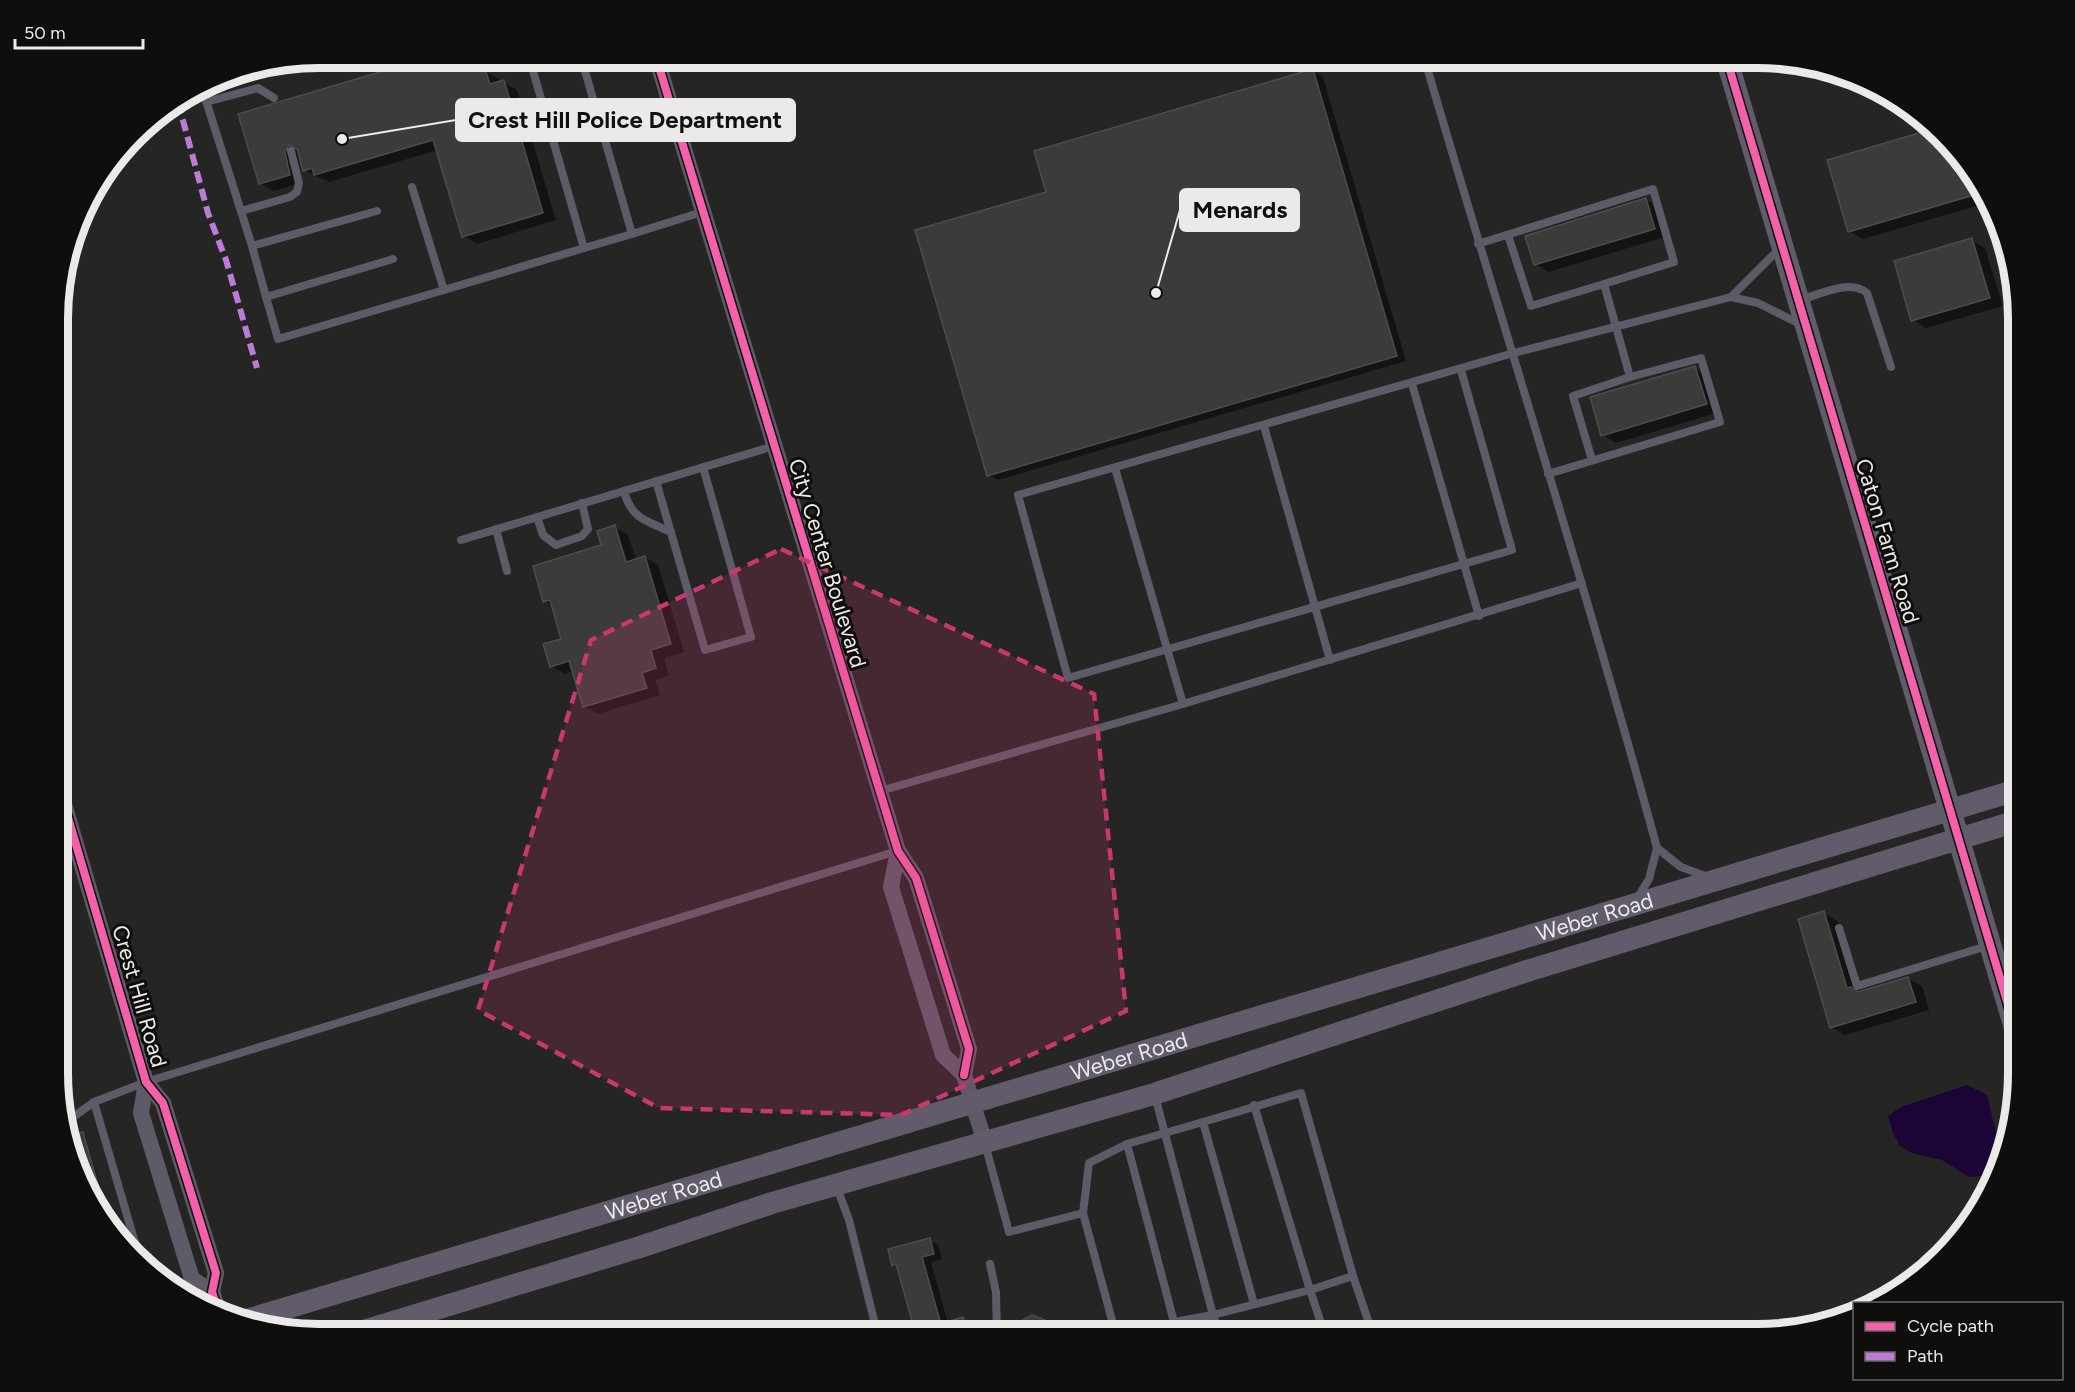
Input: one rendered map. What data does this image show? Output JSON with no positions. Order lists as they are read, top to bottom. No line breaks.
{"streets":{"main road":["Caton Farm Road","Weber Road"],"street":["City Center Boulevard","Crest Hill Road"]},"crossings":[["Caton Farm Road","Weber Road"]],"places":["Crest Hill Police Department","Menards"],"legend":["Cycle path","Path"],"scale_bar":"50 m"}
